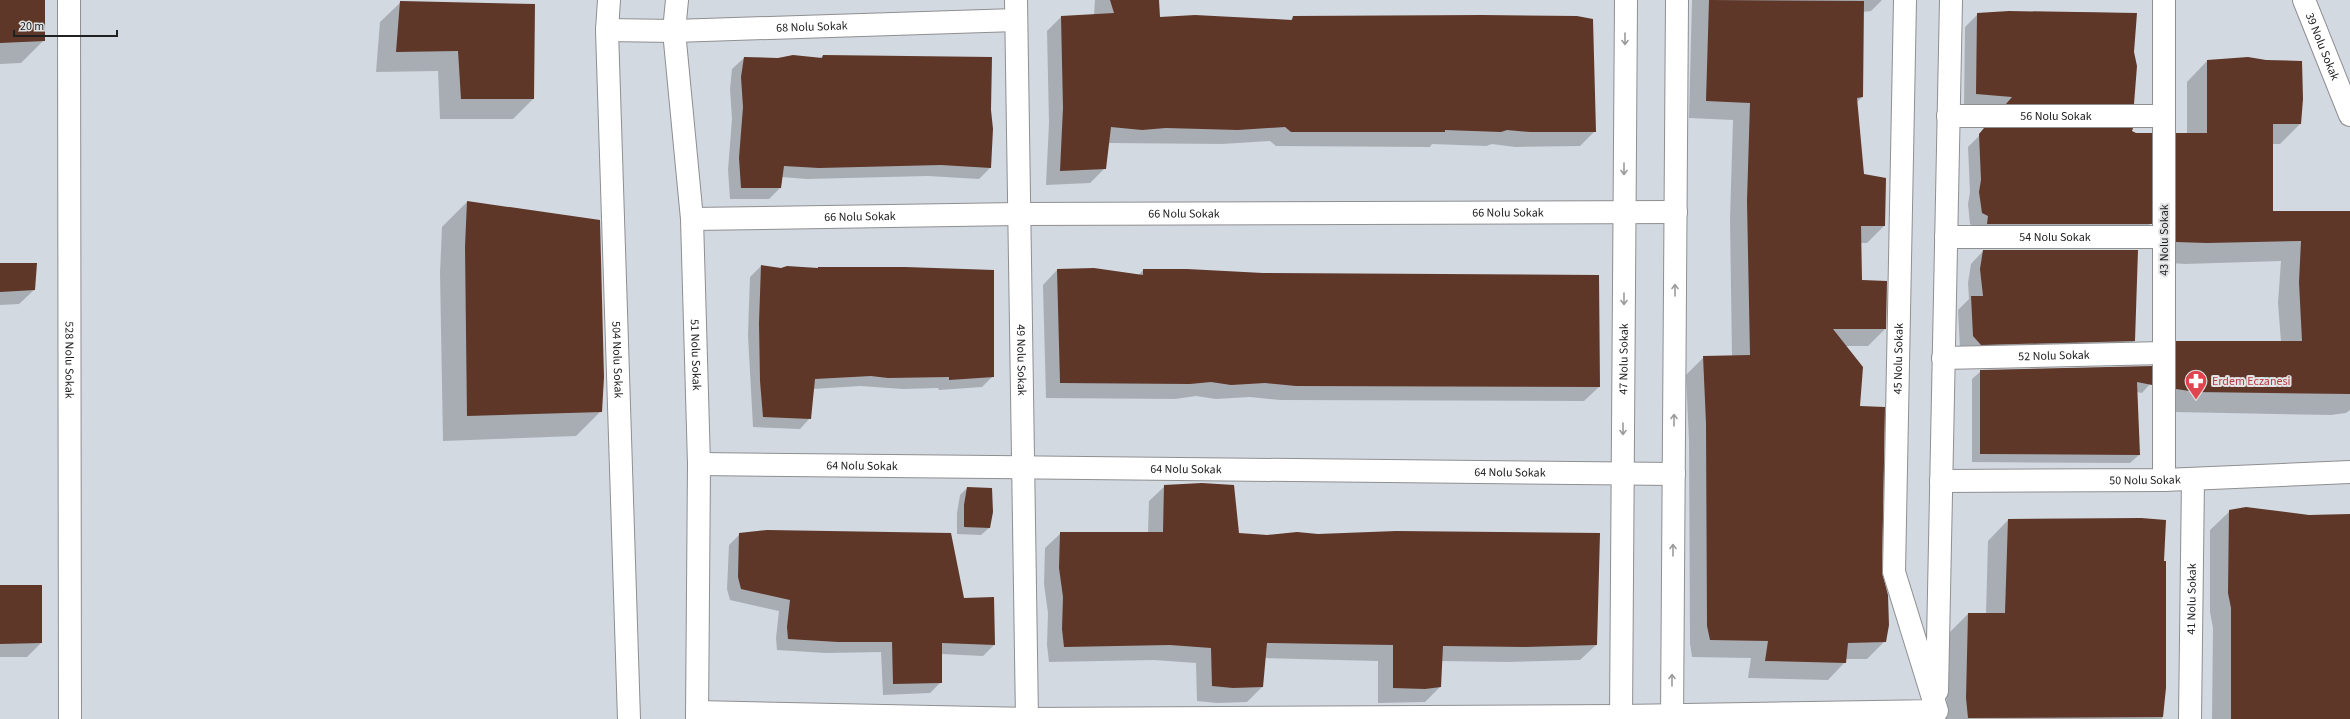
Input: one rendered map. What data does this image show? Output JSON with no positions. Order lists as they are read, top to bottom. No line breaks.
{"streets":{"street":["68 Nolu Sokak","39 Nolu Sokak","56 Nolu Sokak","66 Nolu Sokak","54 Nolu Sokak","43 Nolu Sokak","51 Nolu Sokak","52 Nolu Sokak","504 Nolu Sokak","45 Nolu Sokak","528 Nolu Sokak","49 Nolu Sokak","47 Nolu Sokak","64 Nolu Sokak","50 Nolu Sokak","41 Nolu Sokak"]},"crossings":[["68 Nolu Sokak","51 Nolu Sokak"],["68 Nolu Sokak","504 Nolu Sokak"],["68 Nolu Sokak","49 Nolu Sokak"],["56 Nolu Sokak","43 Nolu Sokak"],["66 Nolu Sokak","51 Nolu Sokak"],["66 Nolu Sokak","49 Nolu Sokak"],["66 Nolu Sokak","47 Nolu Sokak"],["54 Nolu Sokak","43 Nolu Sokak"],["43 Nolu Sokak","52 Nolu Sokak"],["43 Nolu Sokak","50 Nolu Sokak"],["51 Nolu Sokak","64 Nolu Sokak"],["49 Nolu Sokak","64 Nolu Sokak"],["47 Nolu Sokak","64 Nolu Sokak"],["50 Nolu Sokak","41 Nolu Sokak"]],"places":{"pharmacy":["Erdem Eczanesi"]},"scale_bar":"20 m"}
